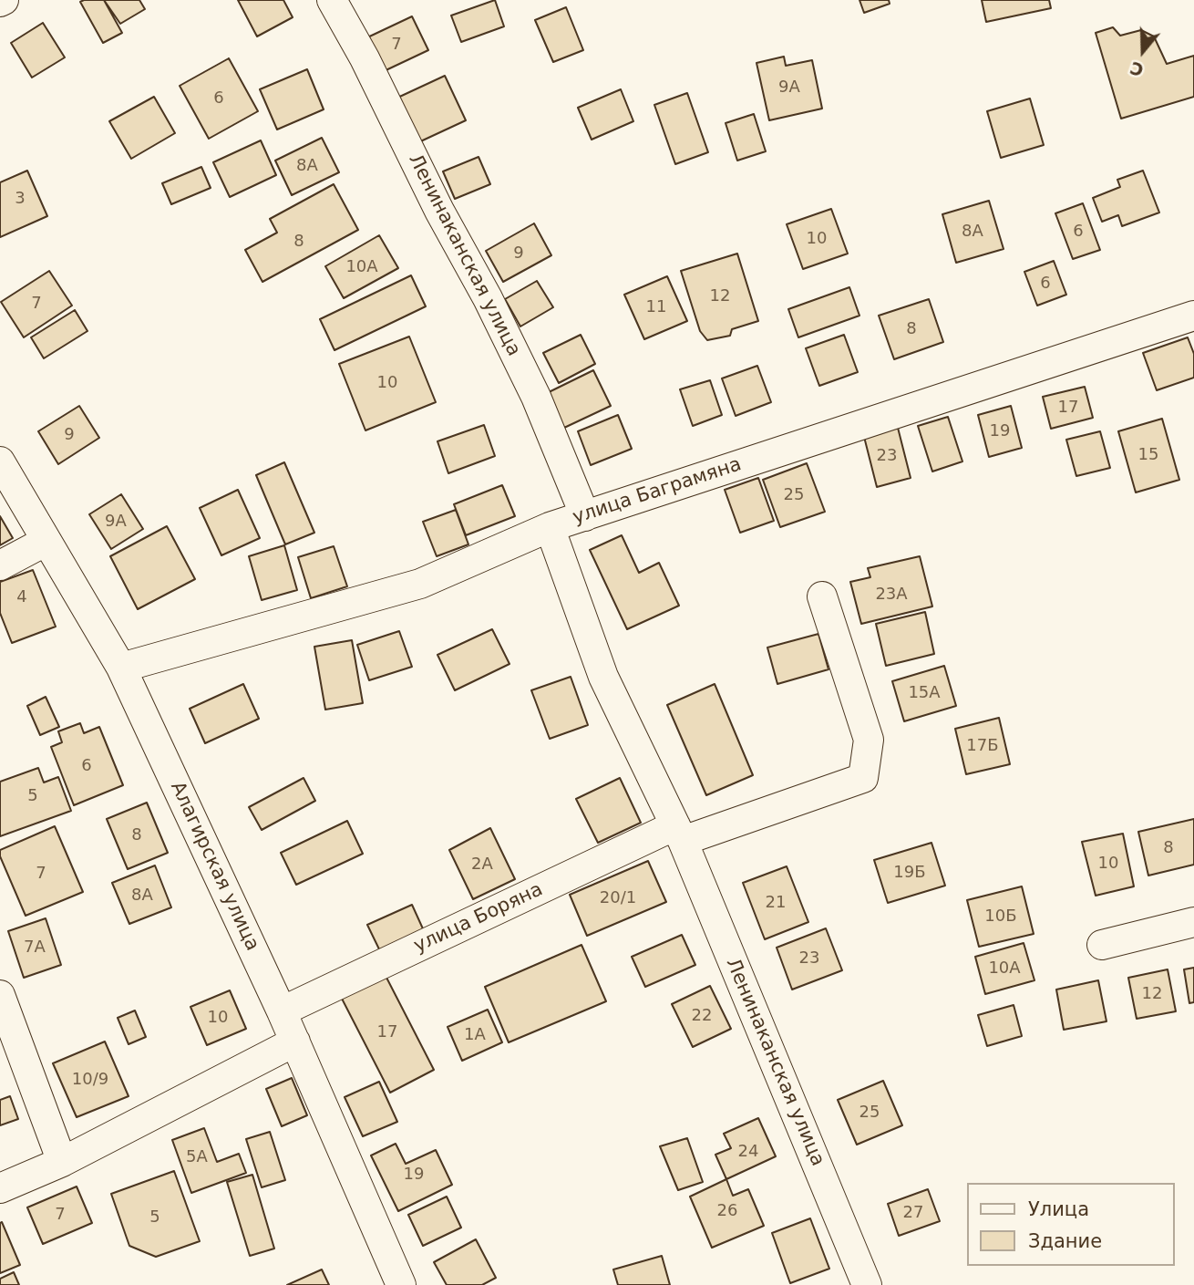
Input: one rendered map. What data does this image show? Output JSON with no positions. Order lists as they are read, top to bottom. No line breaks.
{"streets":{"street":["Ленинаканская улица","улица Баграмяна","Алагирская улица","улица Боряна"]},"crossings":[["Ленинаканская улица","улица Баграмяна"],["Ленинаканская улица","улица Боряна"],["улица Баграмяна","Алагирская улица"],["Алагирская улица","улица Боряна"]],"house_numbers":["7","9А","6","8А","3","8А","6","10","8","9","10А","6","12","7","11","8","10","17","19","9","15","23","25","9А","23А","4","15А","17Б","6","5","8","8","10","2А","19Б","7","8А","20/1","21","10Б","7А","23","10А","12","22","10","17","1А","10/9","25","24","5А","19","26","27","7","5"],"legend":["Улица","Здание"],"north":"bottom"}
